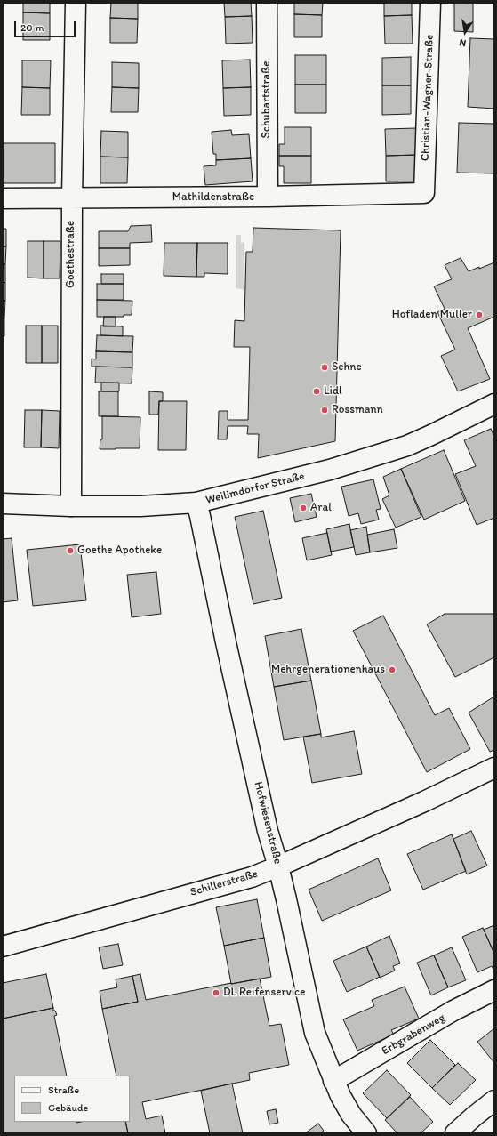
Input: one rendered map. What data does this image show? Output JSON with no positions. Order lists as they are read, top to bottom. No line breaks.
{"streets":{"street":["Christian-Wagner-Straße","Schubartstraße","Mathildenstraße","Goethestraße","Weilimdorfer Straße","Hofwiesenstraße","Schillerstraße","Erbgrabenweg"]},"crossings":[["Christian-Wagner-Straße","Mathildenstraße"],["Schubartstraße","Mathildenstraße"],["Mathildenstraße","Goethestraße"],["Goethestraße","Weilimdorfer Straße"],["Weilimdorfer Straße","Hofwiesenstraße"],["Hofwiesenstraße","Schillerstraße"],["Hofwiesenstraße","Erbgrabenweg"]],"places":["Hofladen Müller","Sehne","Lidl","Rossmann","Aral","Goethe Apotheke","Mehrgenerationenhaus","DL Reifenservice"],"legend":["Straße","Gebäude"],"scale_bar":"20 m","north":"bottom"}
